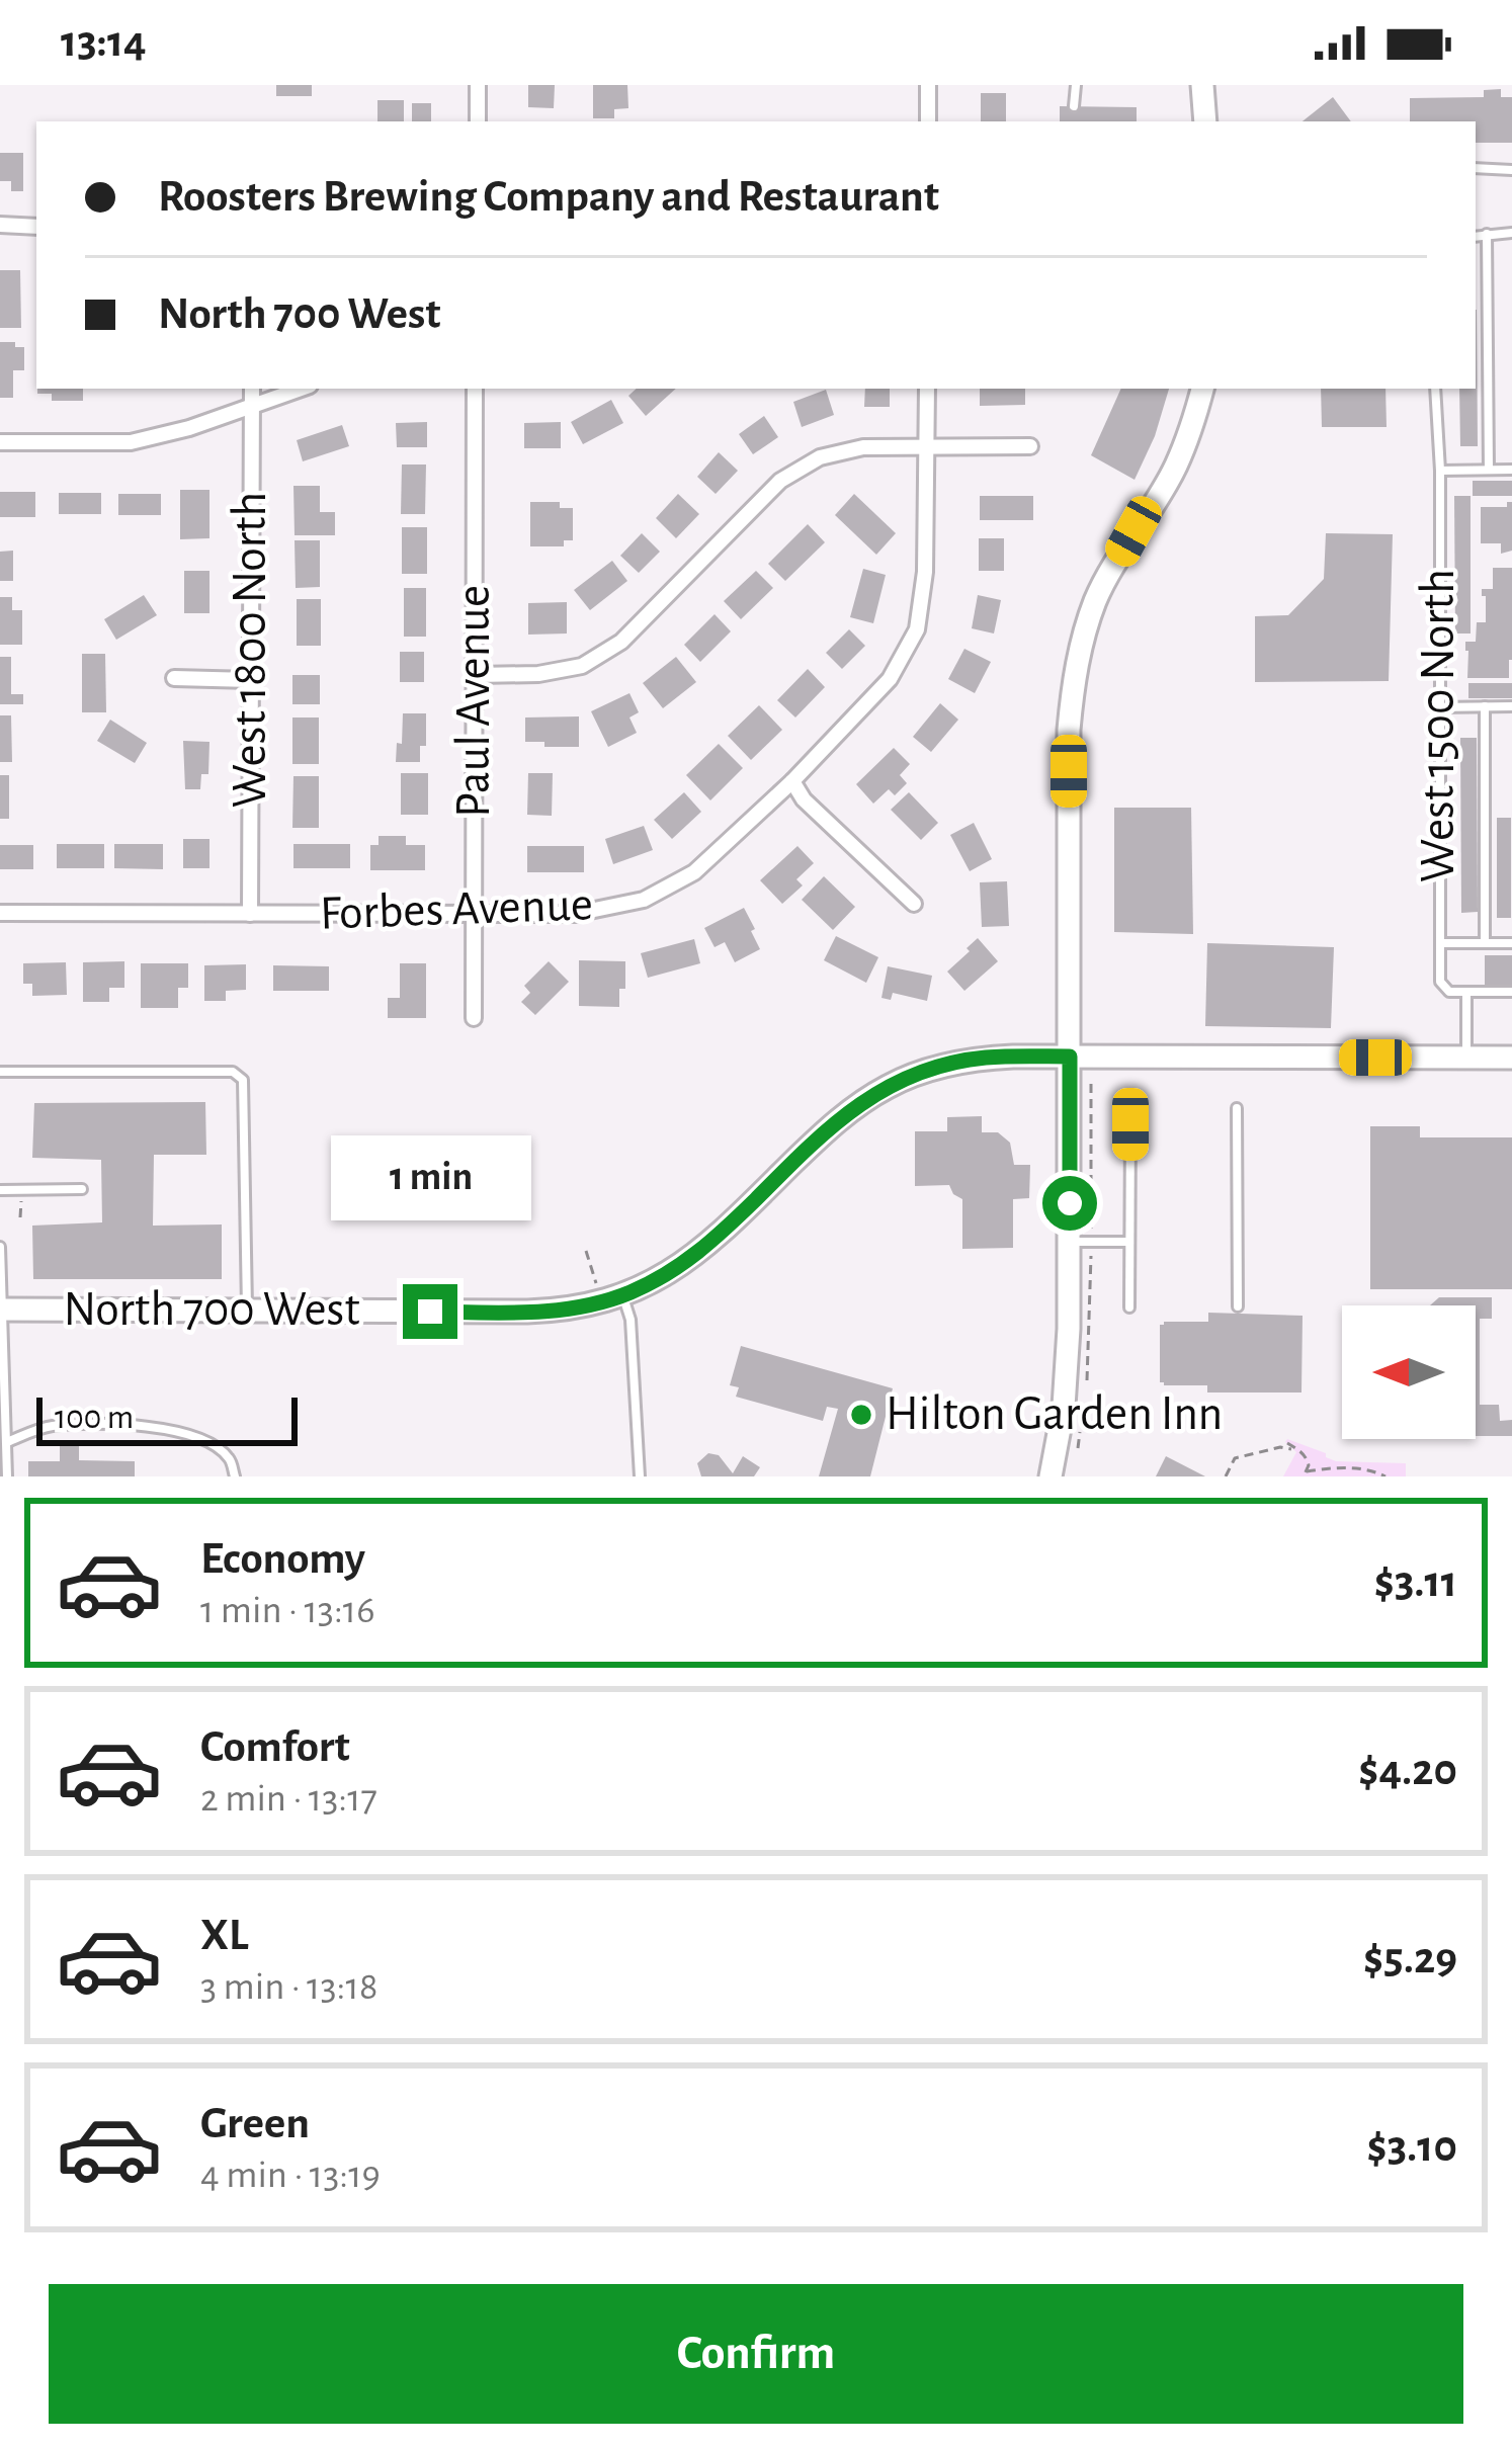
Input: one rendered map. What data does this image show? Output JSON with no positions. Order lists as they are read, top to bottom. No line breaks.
{"streets":{"street":["West 1800 North","Paul Avenue","Forbes Avenue","North 700 West"],"lane":["West 1500 North"]},"crossings":[["West 1800 North","Forbes Avenue"],["Paul Avenue","Forbes Avenue"]],"places":["Hilton Garden Inn"],"scale_bar":"100 m","north":"left","page":{"status":"13:14","banner":["Roosters Brewing Company and Restaurant","North 700 West"],"bubble":"1 min","scale":"100 m","list":[{"name":"Economy","note":"1 min · 13:16","value":"$3.11"},{"name":"Comfort","note":"2 min · 13:17","value":"$4.20"},{"name":"XL","note":"3 min · 13:18","value":"$5.29"},{"name":"Green","note":"4 min · 13:19","value":"$3.10"}],"buttons":"Confirm"}}
